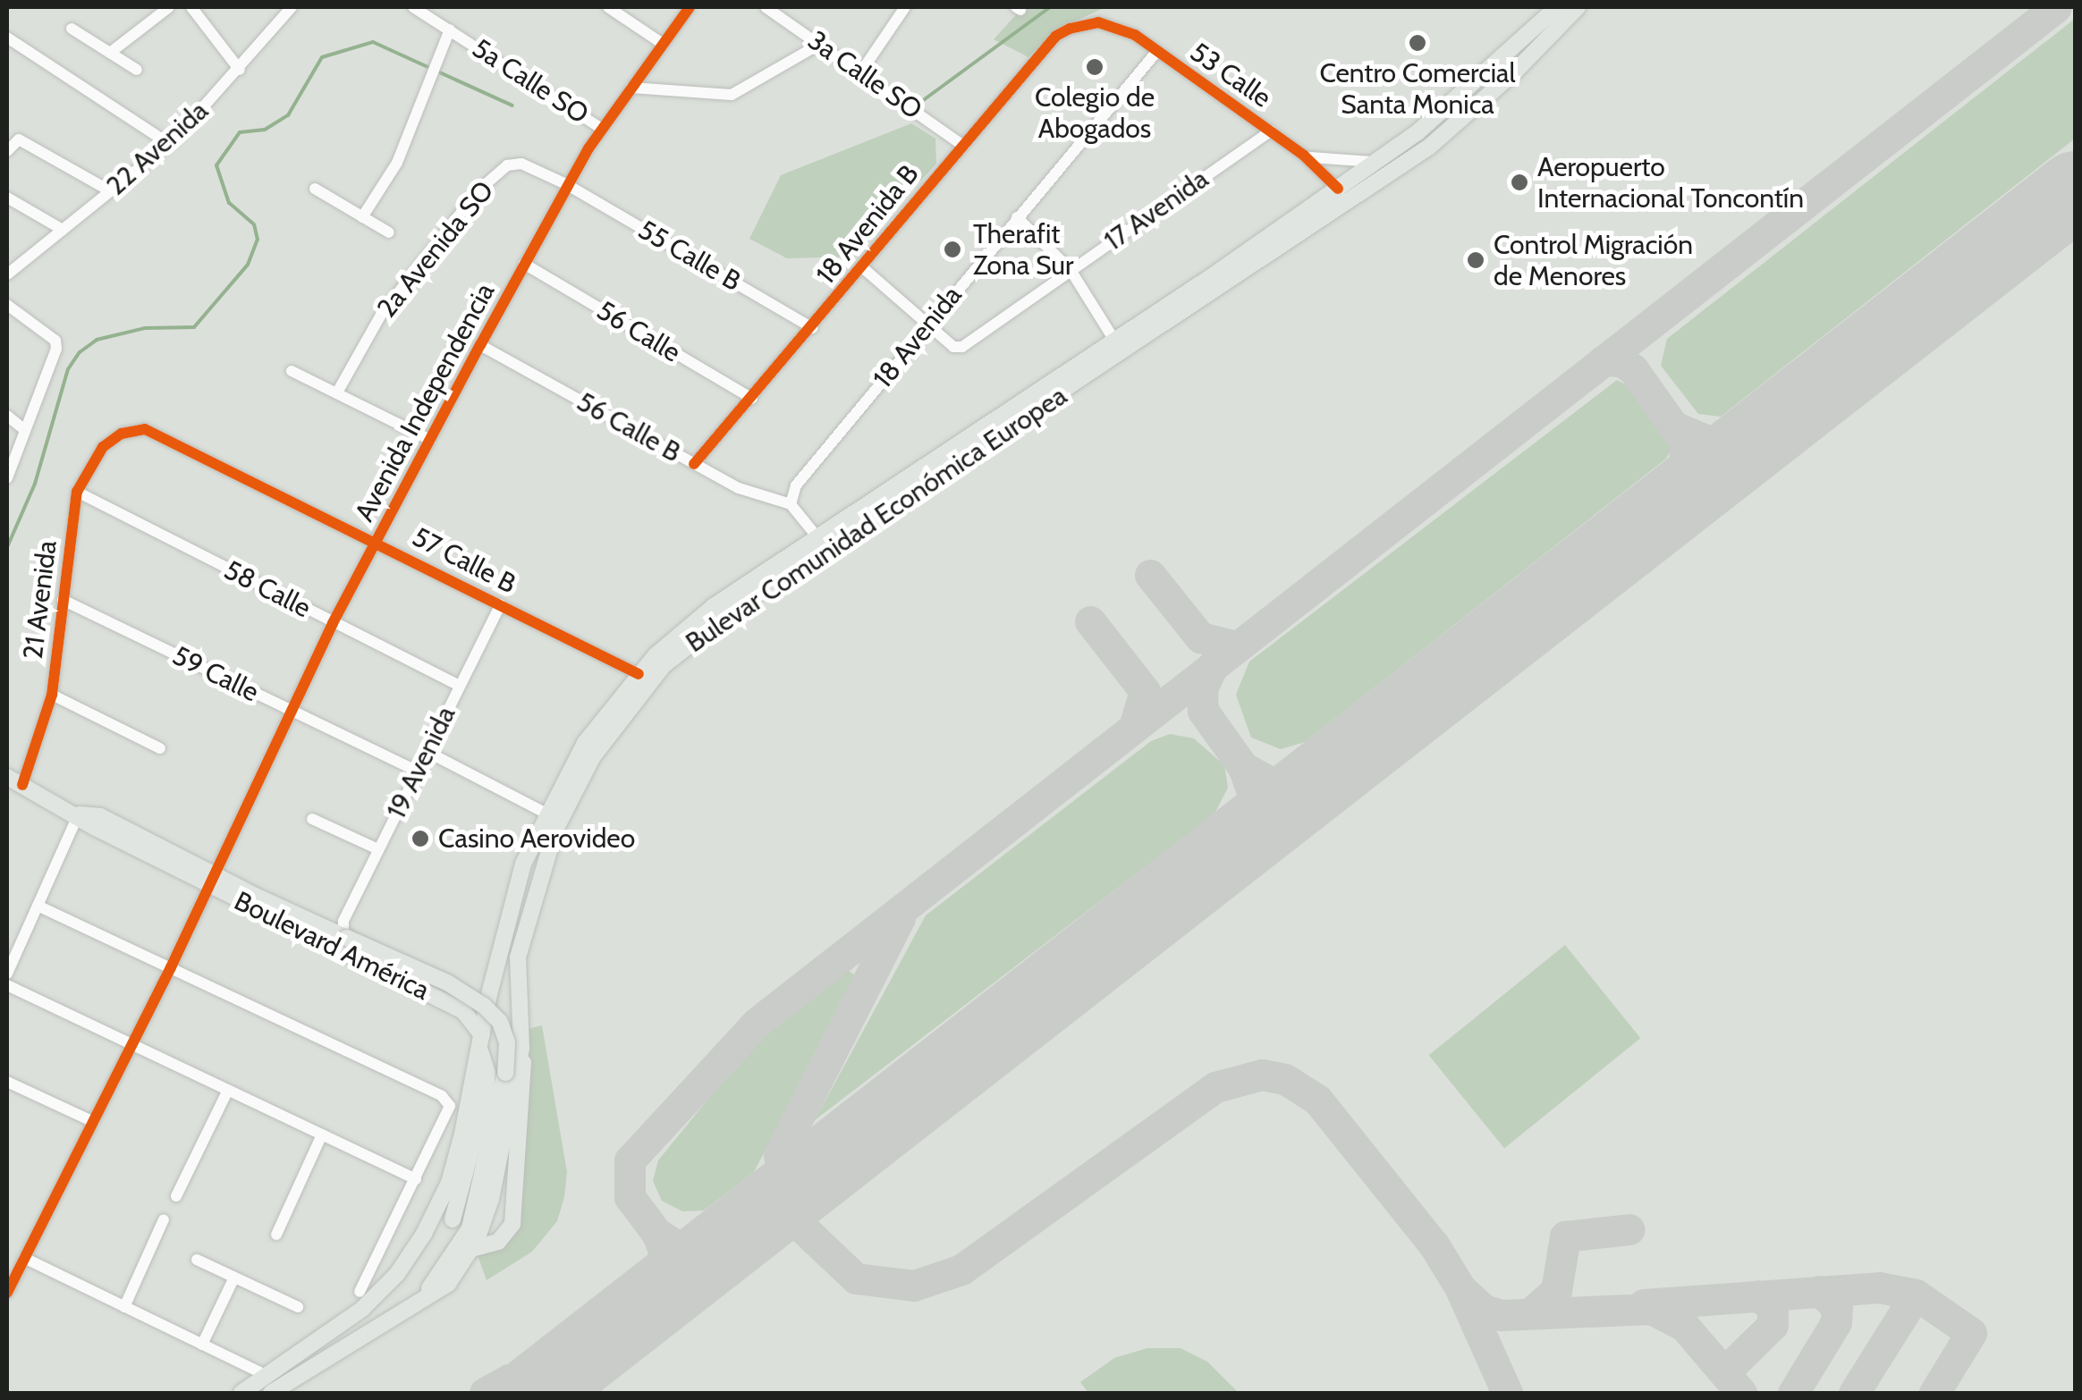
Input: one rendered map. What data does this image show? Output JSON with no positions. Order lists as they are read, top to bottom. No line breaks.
{"streets":{"main road":["Bulevar Comunidad Económica Europea","Boulevard América"],"street":["3a Calle SO","53 Calle","5a Calle SO","22 Avenida","17 Avenida","18 Avenida B","2a Avenida SO","55 Calle B","56 Calle","18 Avenida","Avenida Independencia","56 Calle B","57 Calle B","58 Calle","21 Avenida","59 Calle","19 Avenida"]},"crossings":[["3a Calle SO","18 Avenida B"],["53 Calle","17 Avenida"],["53 Calle","18 Avenida B"],["53 Calle","18 Avenida"],["53 Calle","Bulevar Comunidad Económica Europea"],["5a Calle SO","Avenida Independencia"],["17 Avenida","18 Avenida"],["18 Avenida B","55 Calle B"],["18 Avenida B","56 Calle"],["18 Avenida B","56 Calle B"],["2a Avenida SO","55 Calle B"],["2a Avenida SO","Avenida Independencia"],["55 Calle B","Avenida Independencia"],["56 Calle","Avenida Independencia"],["18 Avenida","56 Calle B"],["Avenida Independencia","56 Calle B"],["Avenida Independencia","57 Calle B"],["Avenida Independencia","58 Calle"],["Avenida Independencia","59 Calle"],["Avenida Independencia","Boulevard América"],["Bulevar Comunidad Económica Europea","57 Calle B"],["Bulevar Comunidad Económica Europea","Boulevard América"],["57 Calle B","21 Avenida"],["57 Calle B","19 Avenida"],["58 Calle","21 Avenida"],["58 Calle","19 Avenida"],["21 Avenida","59 Calle"],["21 Avenida","Boulevard América"],["59 Calle","19 Avenida"]],"places":["Centro Comercial Santa Monica","Colegio de Abogados","Aeropuerto Internacional Toncontín","Therafit Zona Sur","Control Migración de Menores","Casino Aerovideo"]}
